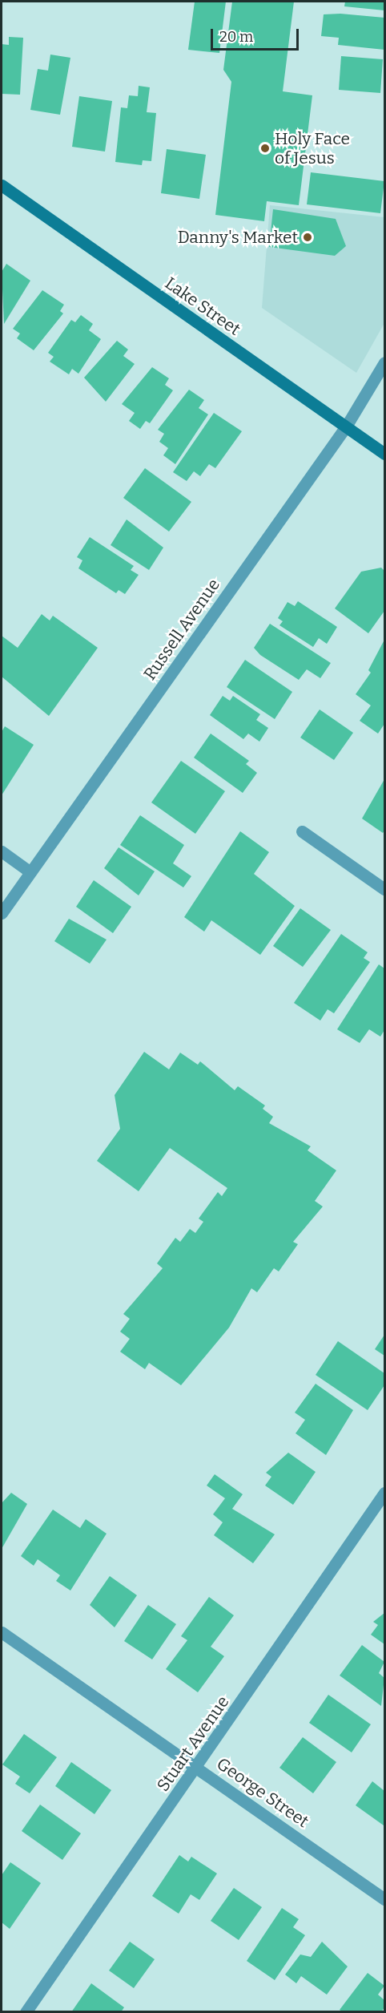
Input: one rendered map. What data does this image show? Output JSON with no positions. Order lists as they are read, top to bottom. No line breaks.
{"streets":{"main road":["Lake Street"],"street":["Russell Avenue","Stuart Avenue","George Street"]},"crossings":[["Lake Street","Russell Avenue"],["Stuart Avenue","George Street"]],"places":["Holy Face of Jesus","Danny's Market"],"scale_bar":"20 m"}
